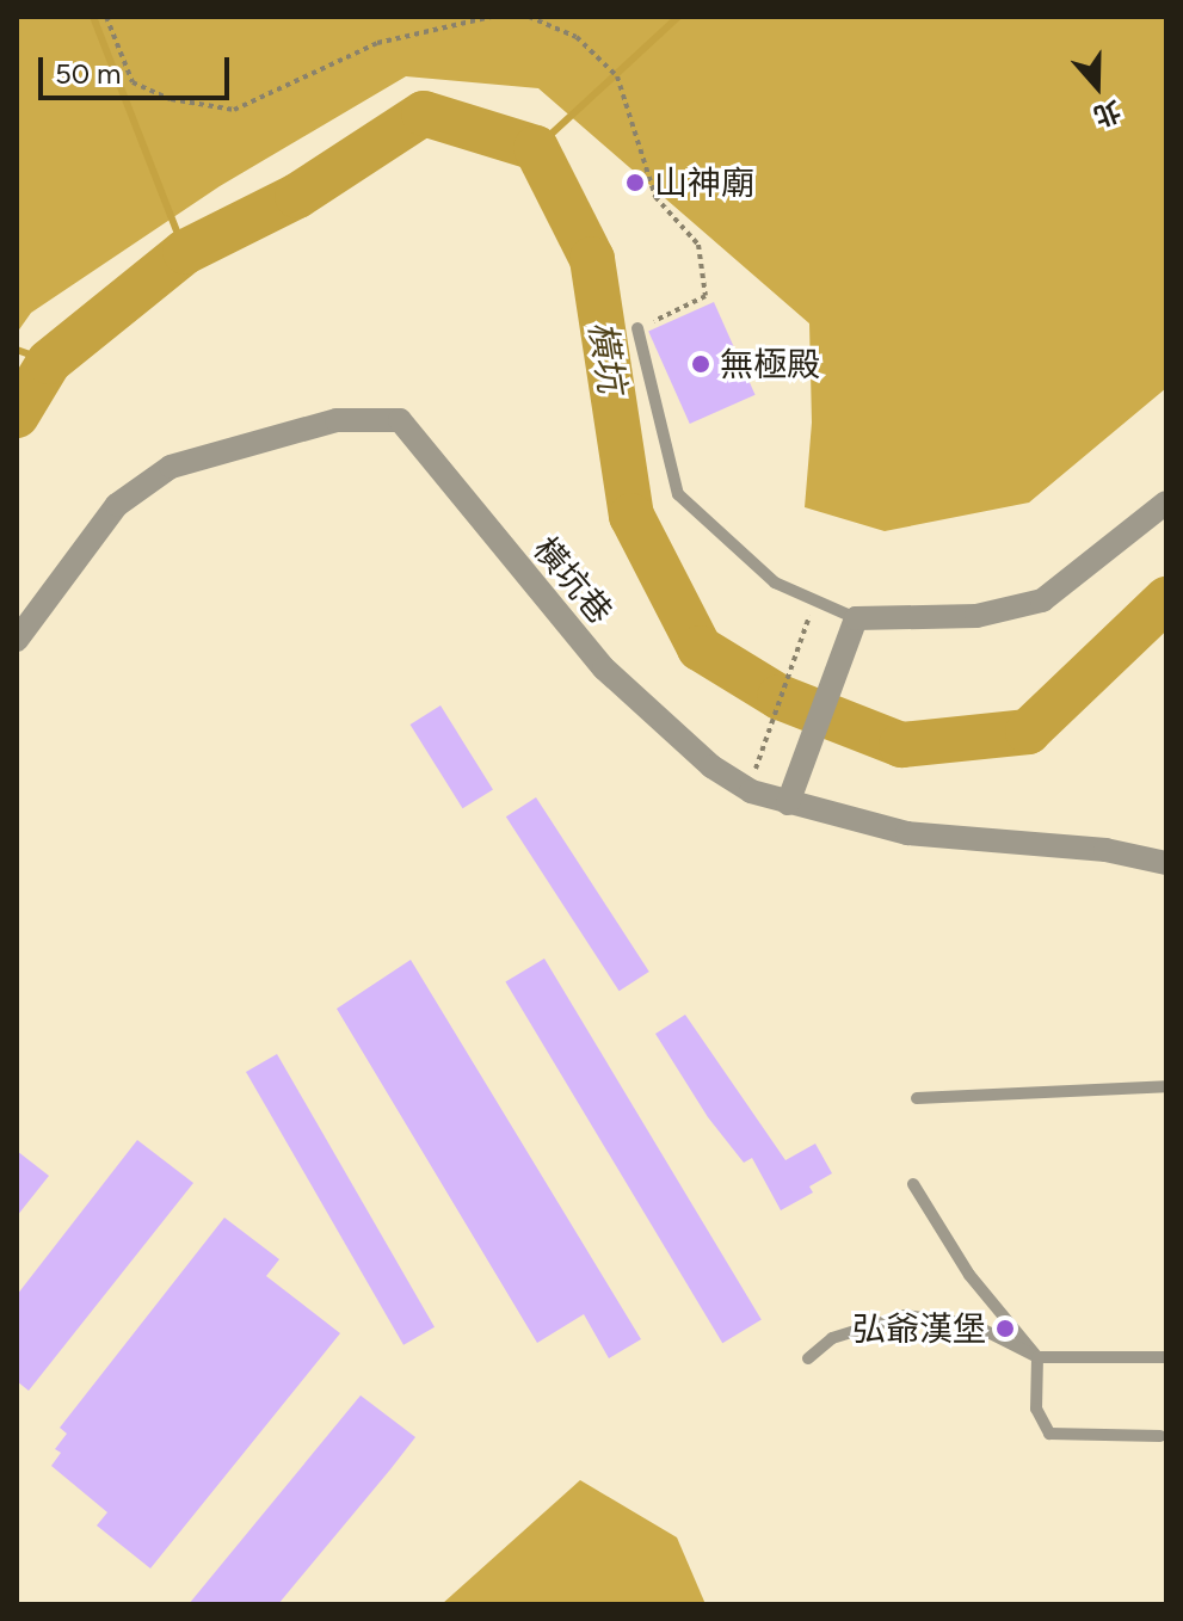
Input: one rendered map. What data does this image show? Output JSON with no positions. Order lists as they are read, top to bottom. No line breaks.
{"streets":{"street":["橫坑巷"]},"water":["橫坑"],"places":["山神廟","無極殿","弘爺漢堡"],"scale_bar":"50 m","north":"bottom"}
